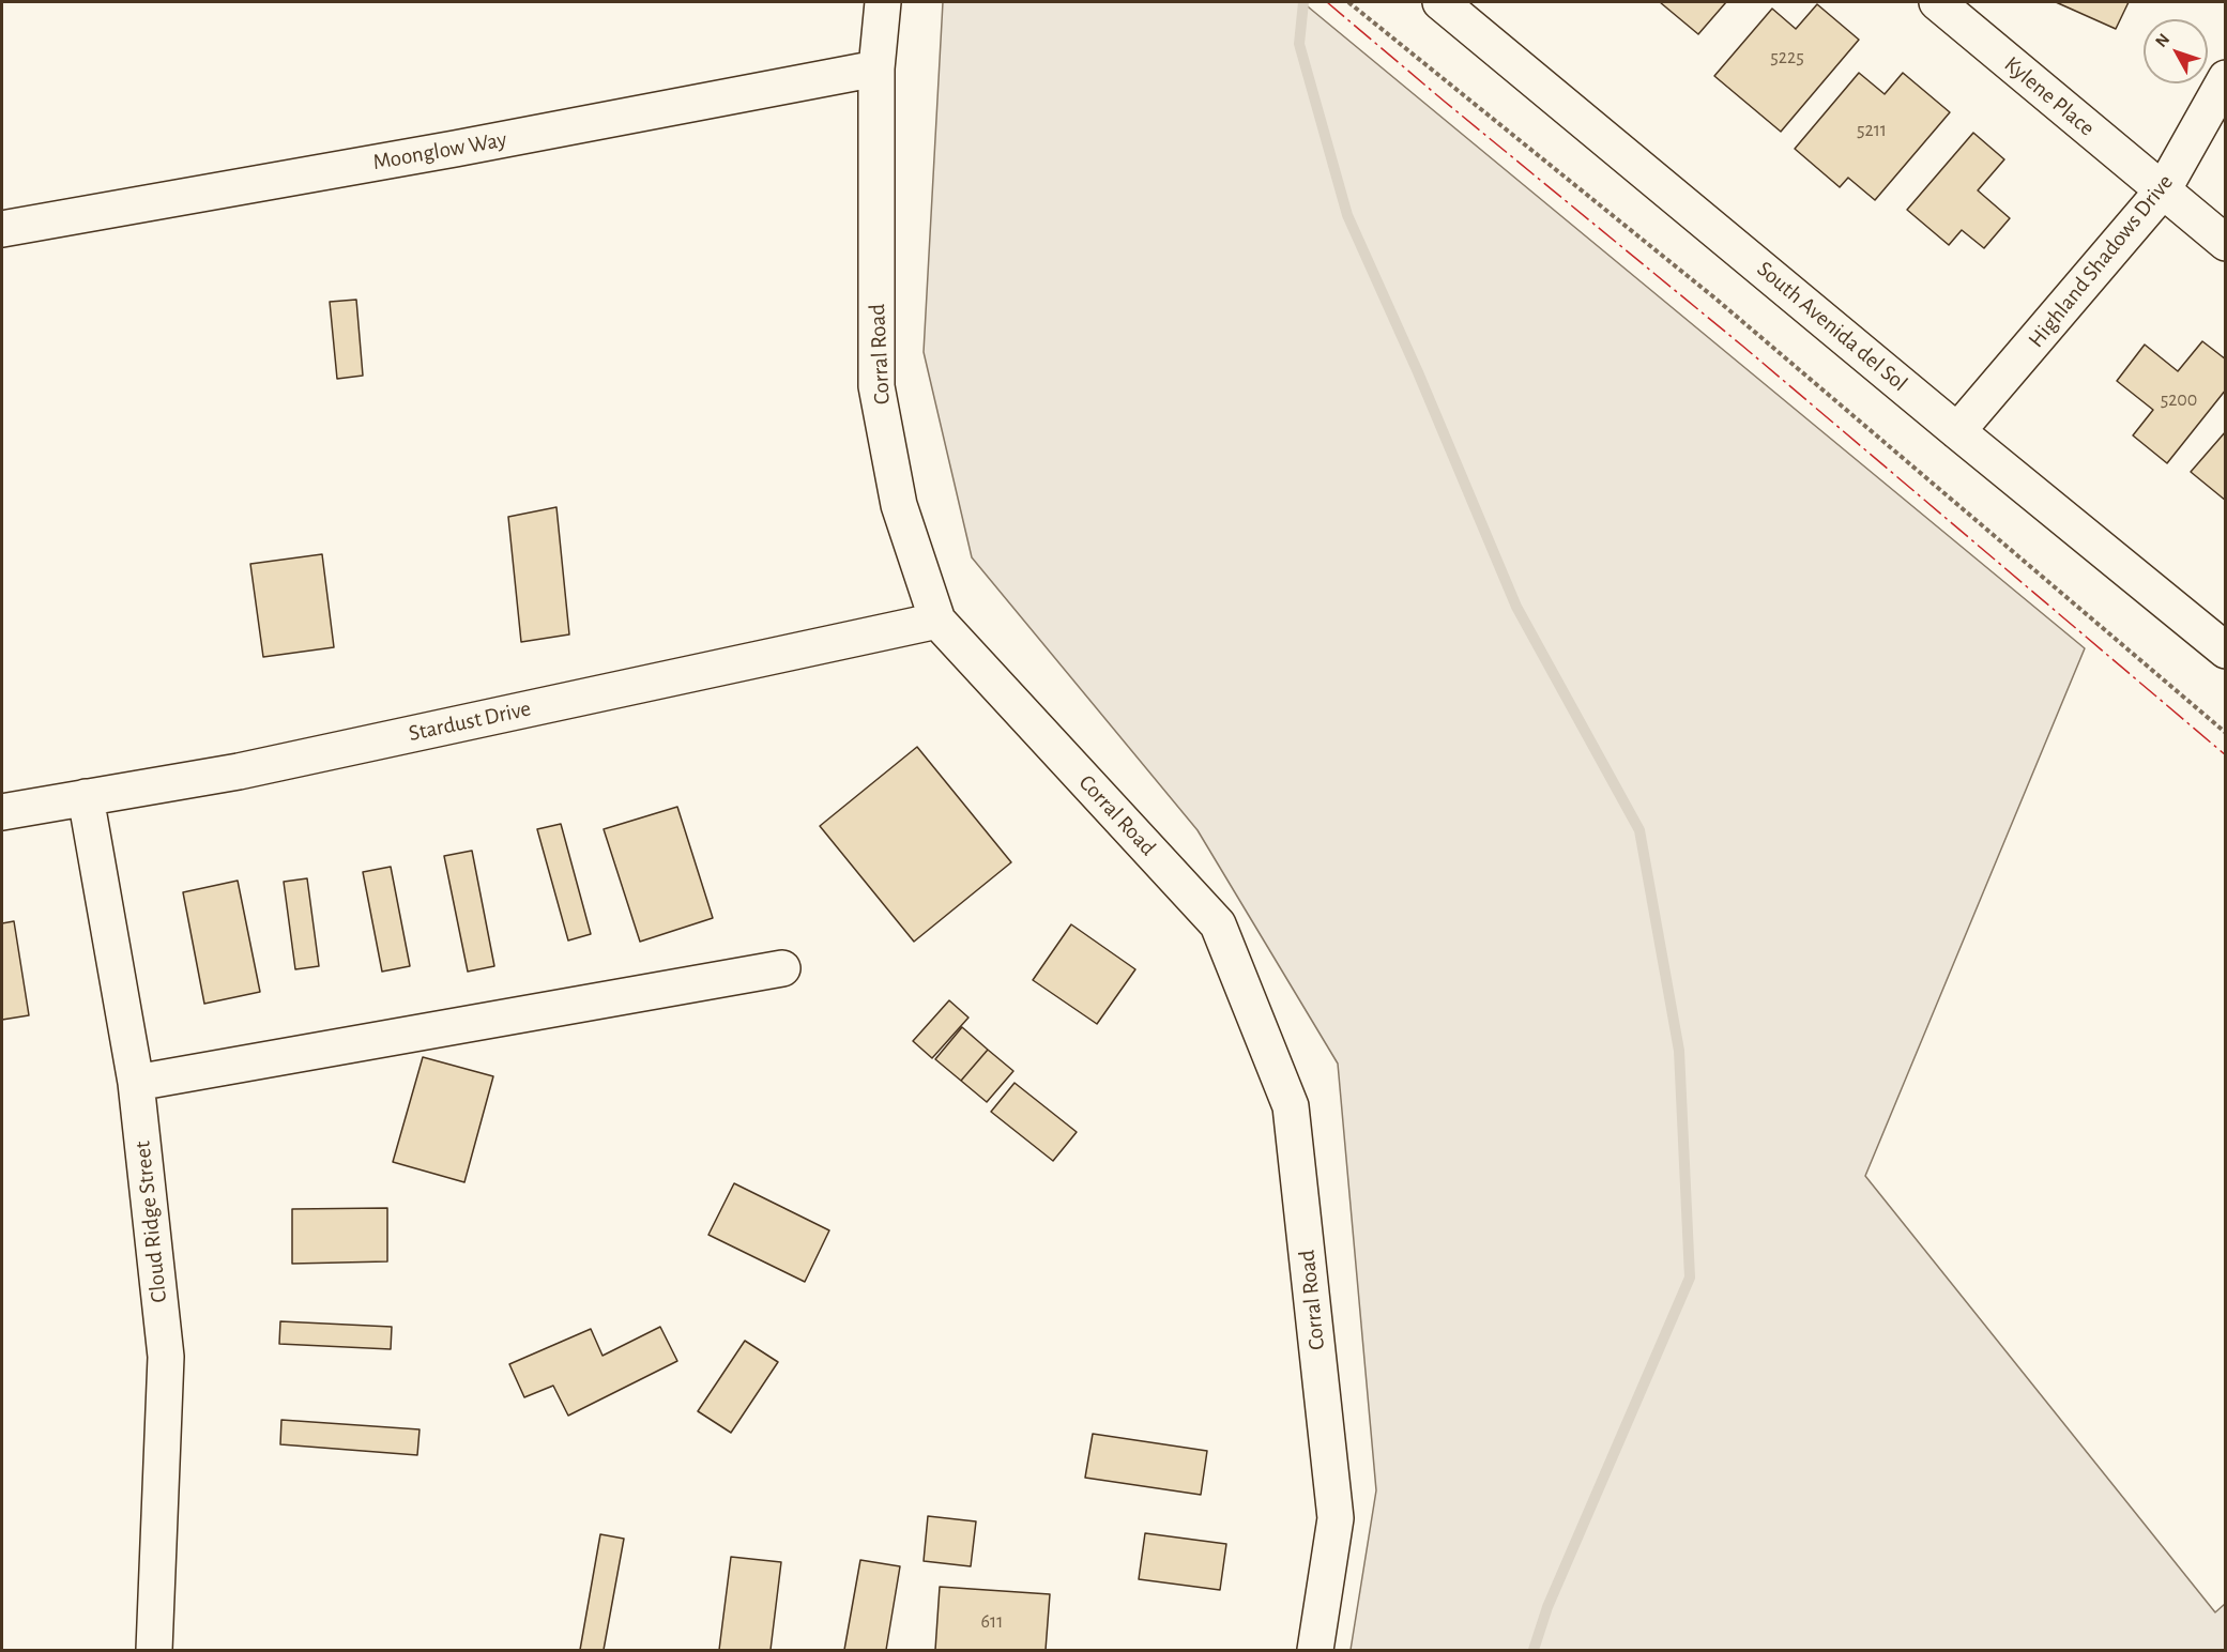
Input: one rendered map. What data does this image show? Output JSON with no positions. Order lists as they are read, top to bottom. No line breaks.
{"streets":{"street":["Kylene Place","Moonglow Way","Highland Shadows Drive","South Avenida del Sol","Corral Road","Stardust Drive","Cloud Ridge Street"]},"crossings":[["Kylene Place","Highland Shadows Drive"],["Moonglow Way","Corral Road"],["Highland Shadows Drive","South Avenida del Sol"],["Corral Road","Stardust Drive"],["Stardust Drive","Cloud Ridge Street"]],"house_numbers":["5225","5211","5200","611"],"north":"top left"}
